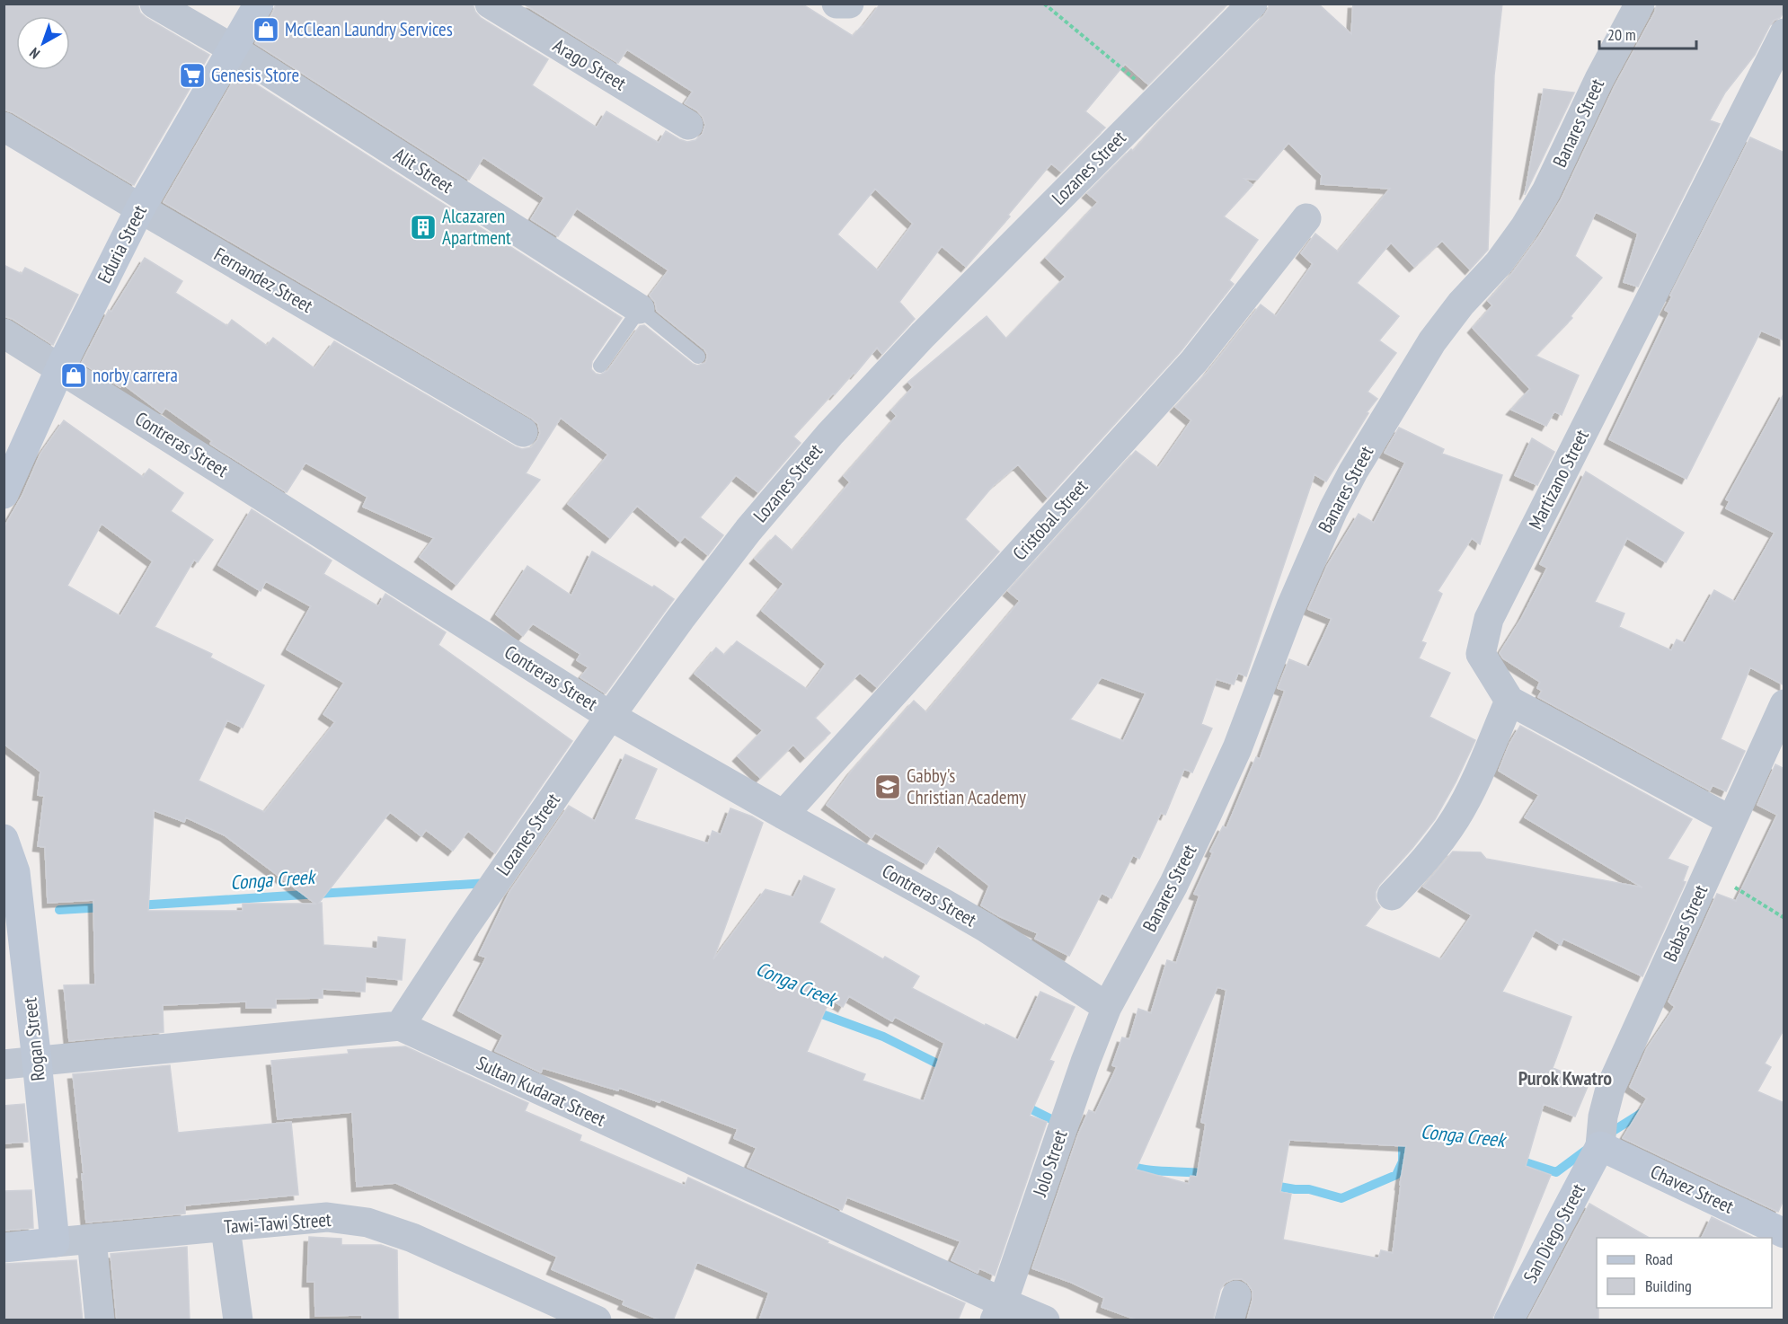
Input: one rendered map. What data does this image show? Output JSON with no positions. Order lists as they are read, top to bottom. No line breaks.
{"streets":{"street":["Arago Street","Banares Street","Lozanes Street","Alit Street","Eduria Street","Fernandez Street","Contreras Street","Martizano Street","Cristobal Street","Babas Street","Rogan Street","Sultan Kudarat Street","Jolo Street","Chavez Street","Tawi-Tawi Street","San Diego Street"]},"crossings":[["Banares Street","Contreras Street"],["Banares Street","Jolo Street"],["Lozanes Street","Contreras Street"],["Lozanes Street","Sultan Kudarat Street"],["Alit Street","Eduria Street"],["Eduria Street","Fernandez Street"],["Eduria Street","Contreras Street"],["Contreras Street","Cristobal Street"],["Contreras Street","Jolo Street"],["Martizano Street","Babas Street"],["Babas Street","Chavez Street"],["Babas Street","San Diego Street"],["Rogan Street","Tawi-Tawi Street"],["Sultan Kudarat Street","Jolo Street"],["Chavez Street","San Diego Street"]],"districts":["Purok Kwatro"],"water":["Conga Creek"],"places":{"shop":["McClean Laundry Services","norby carrera"],"supermarket":["Genesis Store"],"building":["Alcazaren Apartment"],"school or university":["Gabby's Christian Academy"]},"legend":["Road","Building"],"scale_bar":"20 m","north":"bottom left"}
